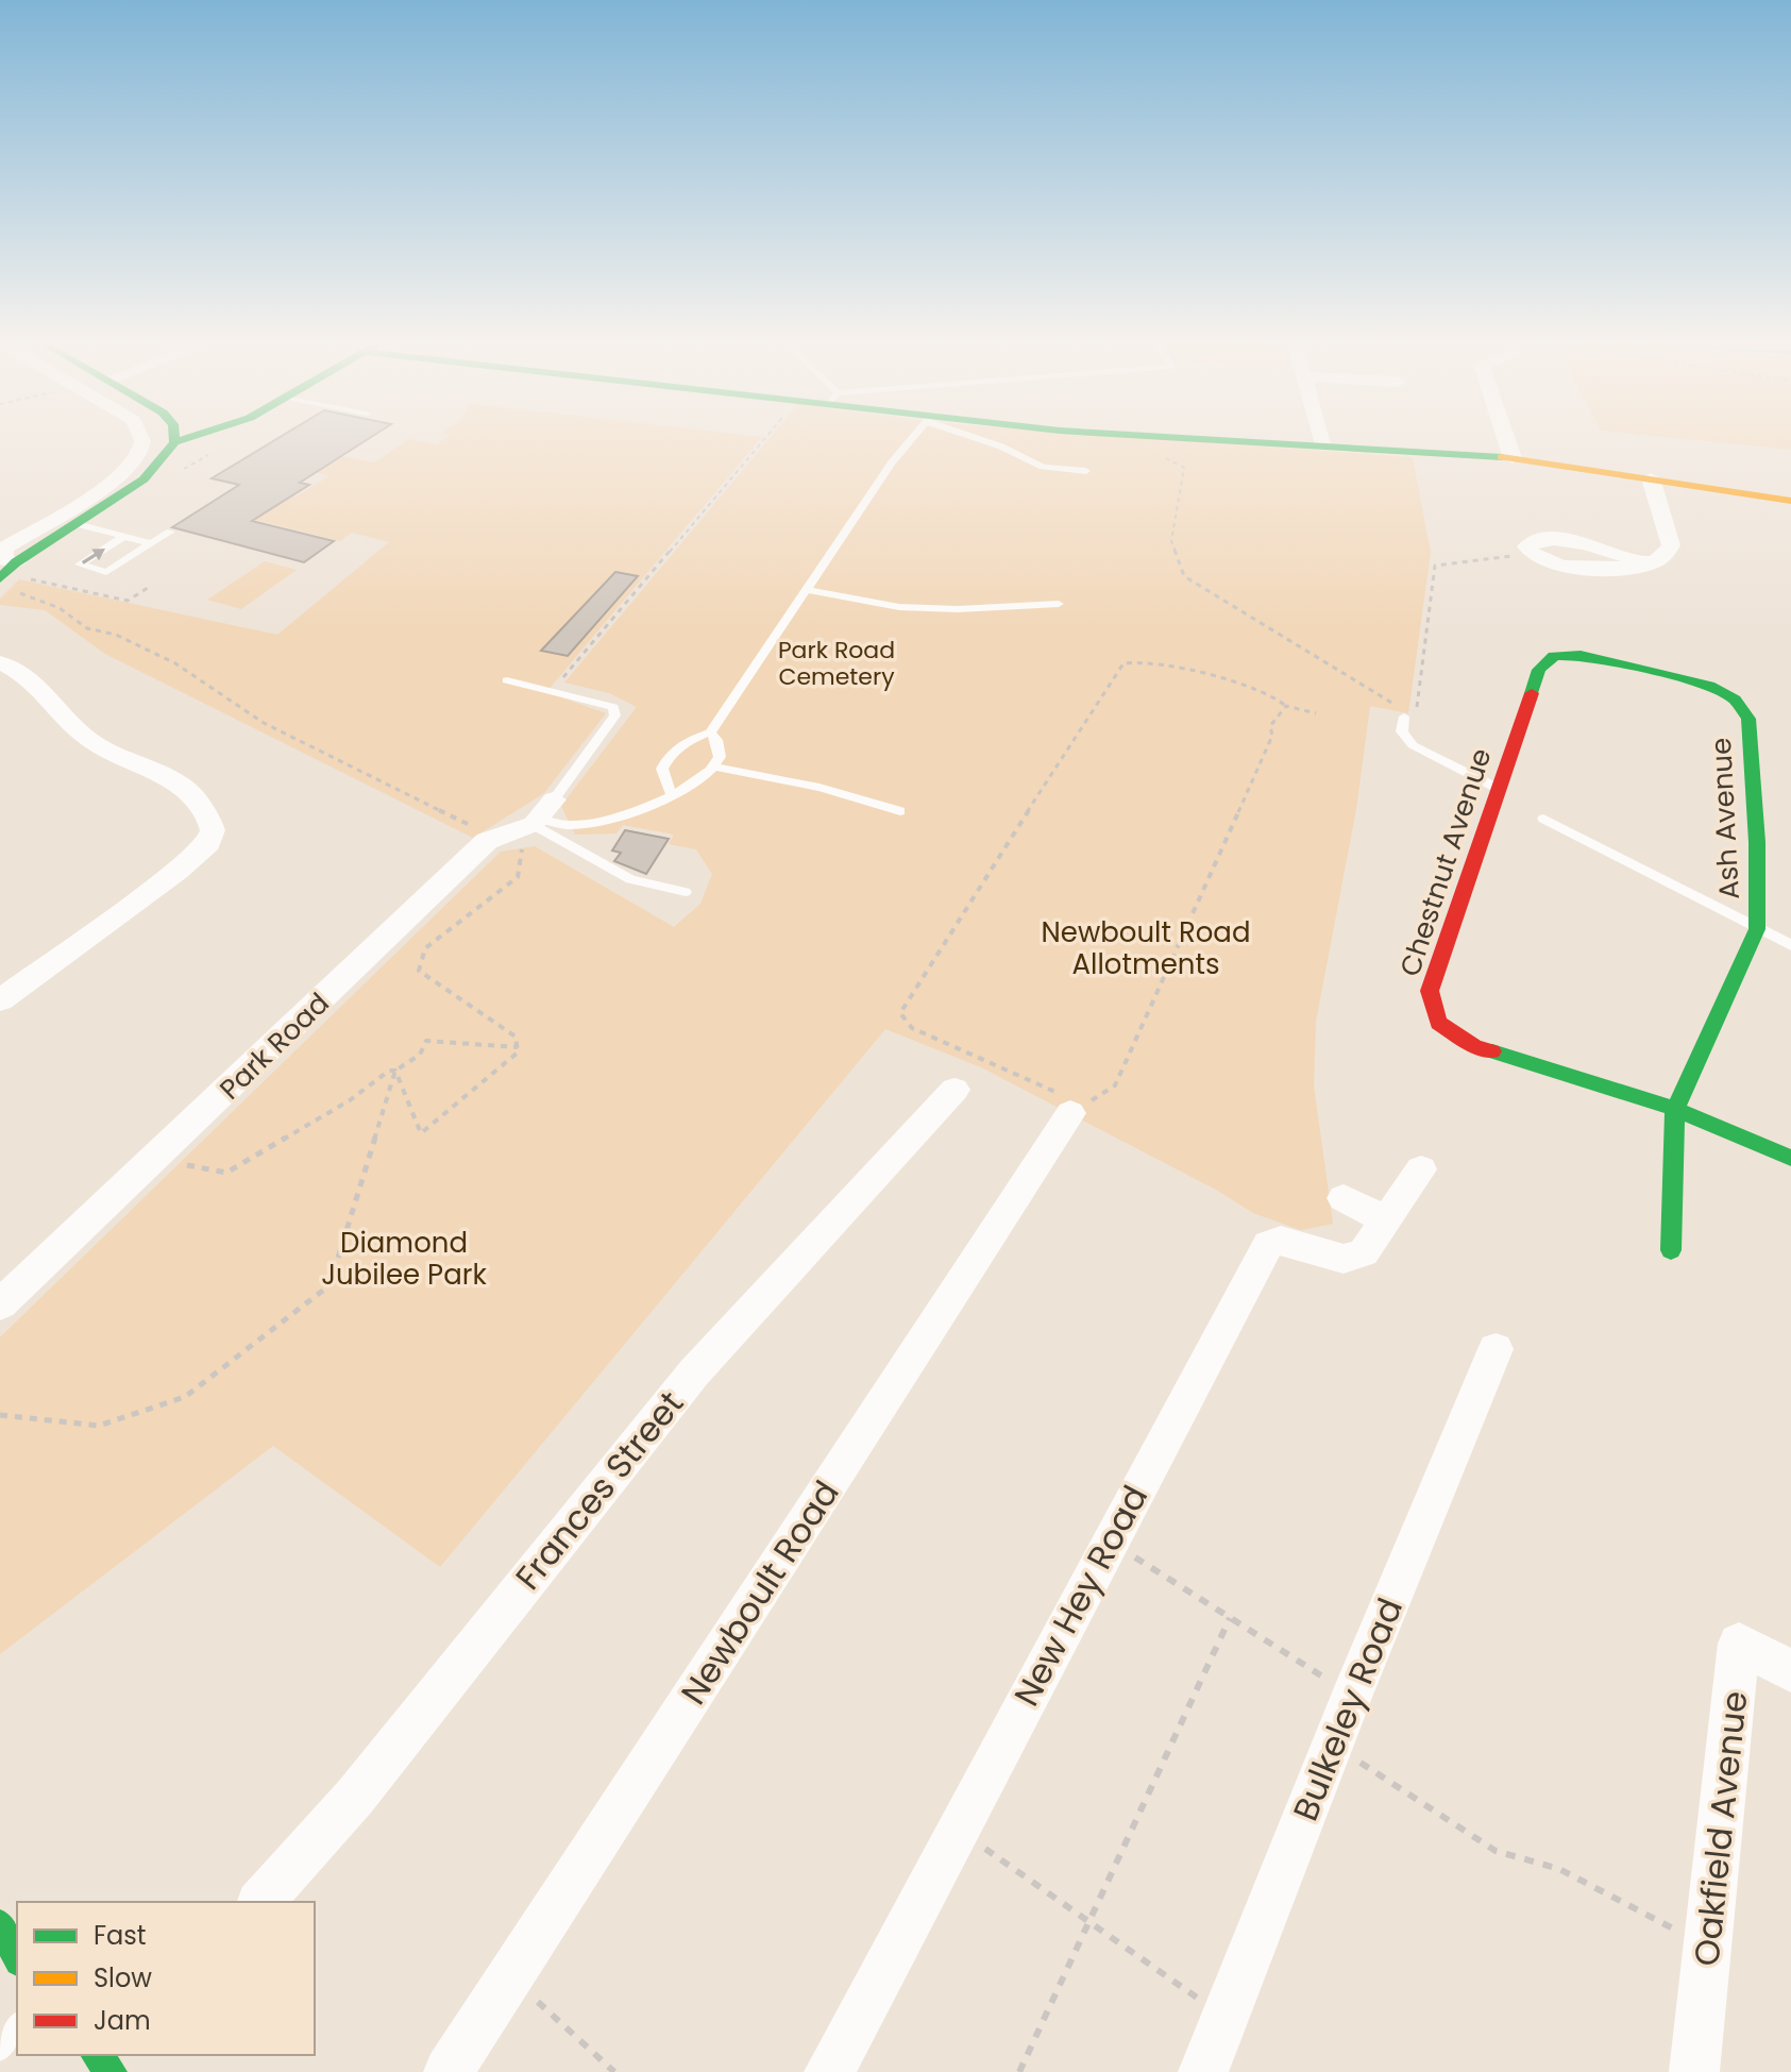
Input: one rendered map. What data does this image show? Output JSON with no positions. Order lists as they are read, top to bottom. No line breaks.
{"streets":{"street":["Ash Avenue","Chestnut Avenue","Park Road","Frances Street","Newboult Road","New Hey Road","Bulkeley Road","Oakfield Avenue"]},"crossings":[["Ash Avenue","Chestnut Avenue"]],"parks":["Park Road Cemetery","Newboult Road Allotments","Diamond Jubilee Park"],"legend":["Fast","Slow","Jam"]}
